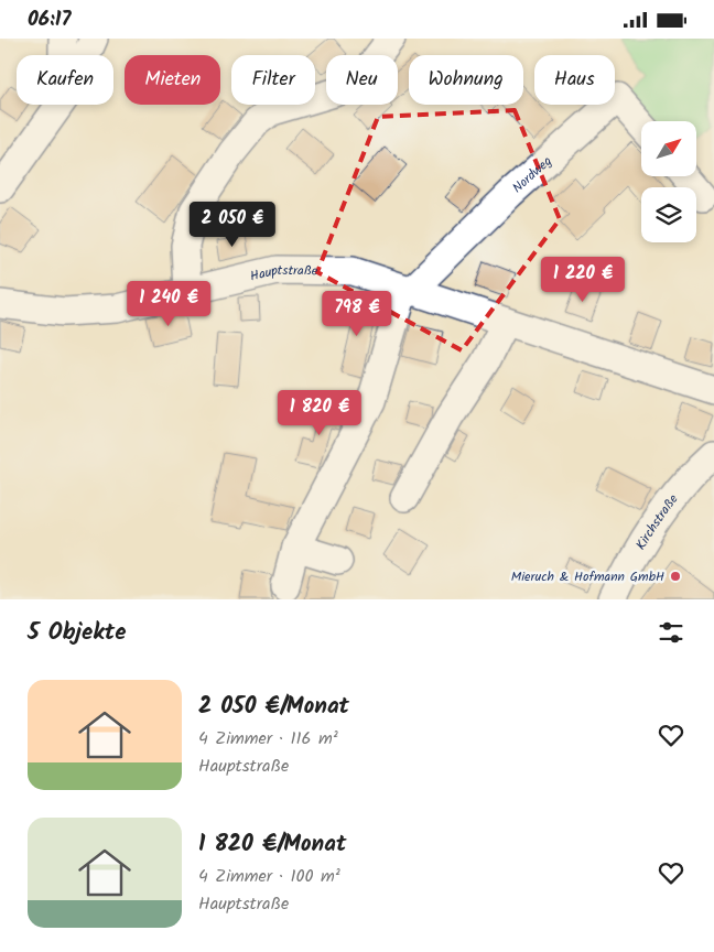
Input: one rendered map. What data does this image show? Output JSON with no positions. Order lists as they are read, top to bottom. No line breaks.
{"streets":{"street":["Nordweg","Hauptstraße","Kirchstraße"]},"crossings":[["Nordweg","Hauptstraße"]],"places":["Mieruch & Hofmann GmbH"],"north":"top right","page":{"status":"06:17","chip":["Kaufen","Mieten","Filter","Neu","Wohnung","Haus"],"price":["2 050 €","1 220 €","1 240 €","798 €","1 820 €"],"heading":"5 Objekte","list":[{"name":"2 050 €/Monat","note":"4 Zimmer · 116 m² · Hauptstraße"},{"name":"1 820 €/Monat","note":"4 Zimmer · 100 m² · Hauptstraße"}]}}
